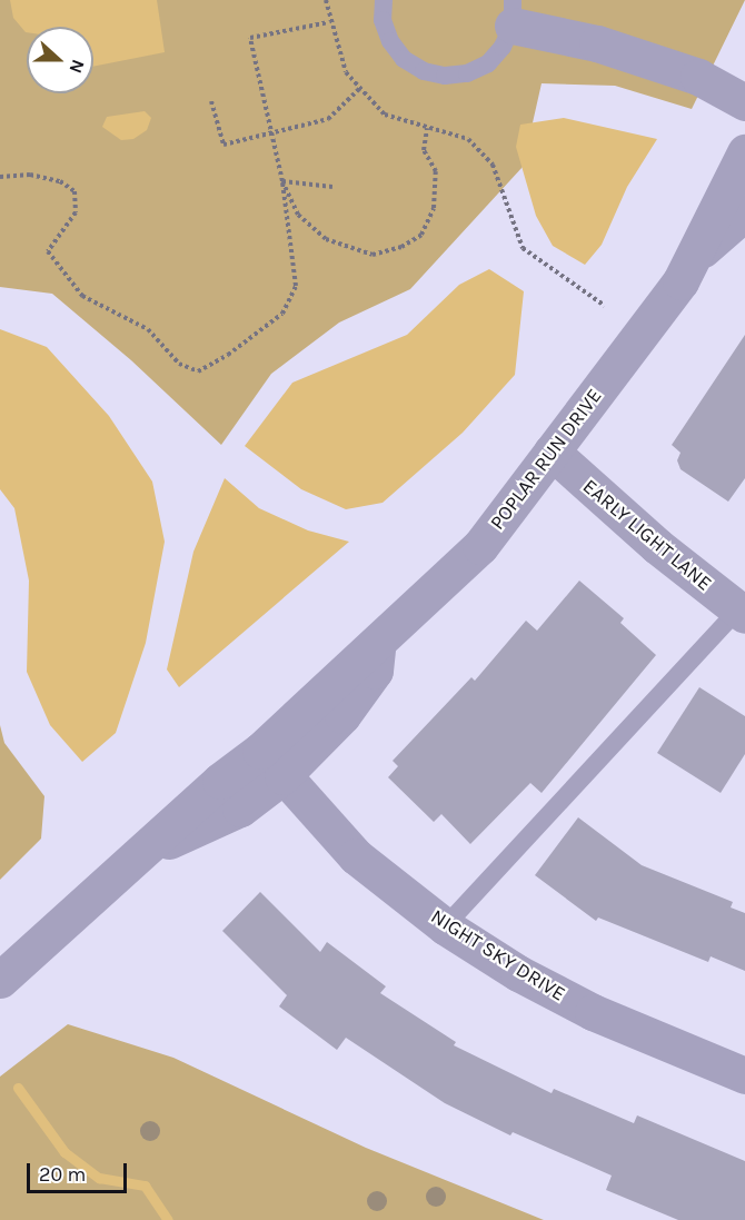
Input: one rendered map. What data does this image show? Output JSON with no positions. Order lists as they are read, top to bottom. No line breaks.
{"streets":{"street":["POPLAR RUN DRIVE","EARLY LIGHT LANE","NIGHT SKY DRIVE"]},"crossings":[["POPLAR RUN DRIVE","EARLY LIGHT LANE"],["POPLAR RUN DRIVE","NIGHT SKY DRIVE"]],"scale_bar":"20 m","north":"right"}
